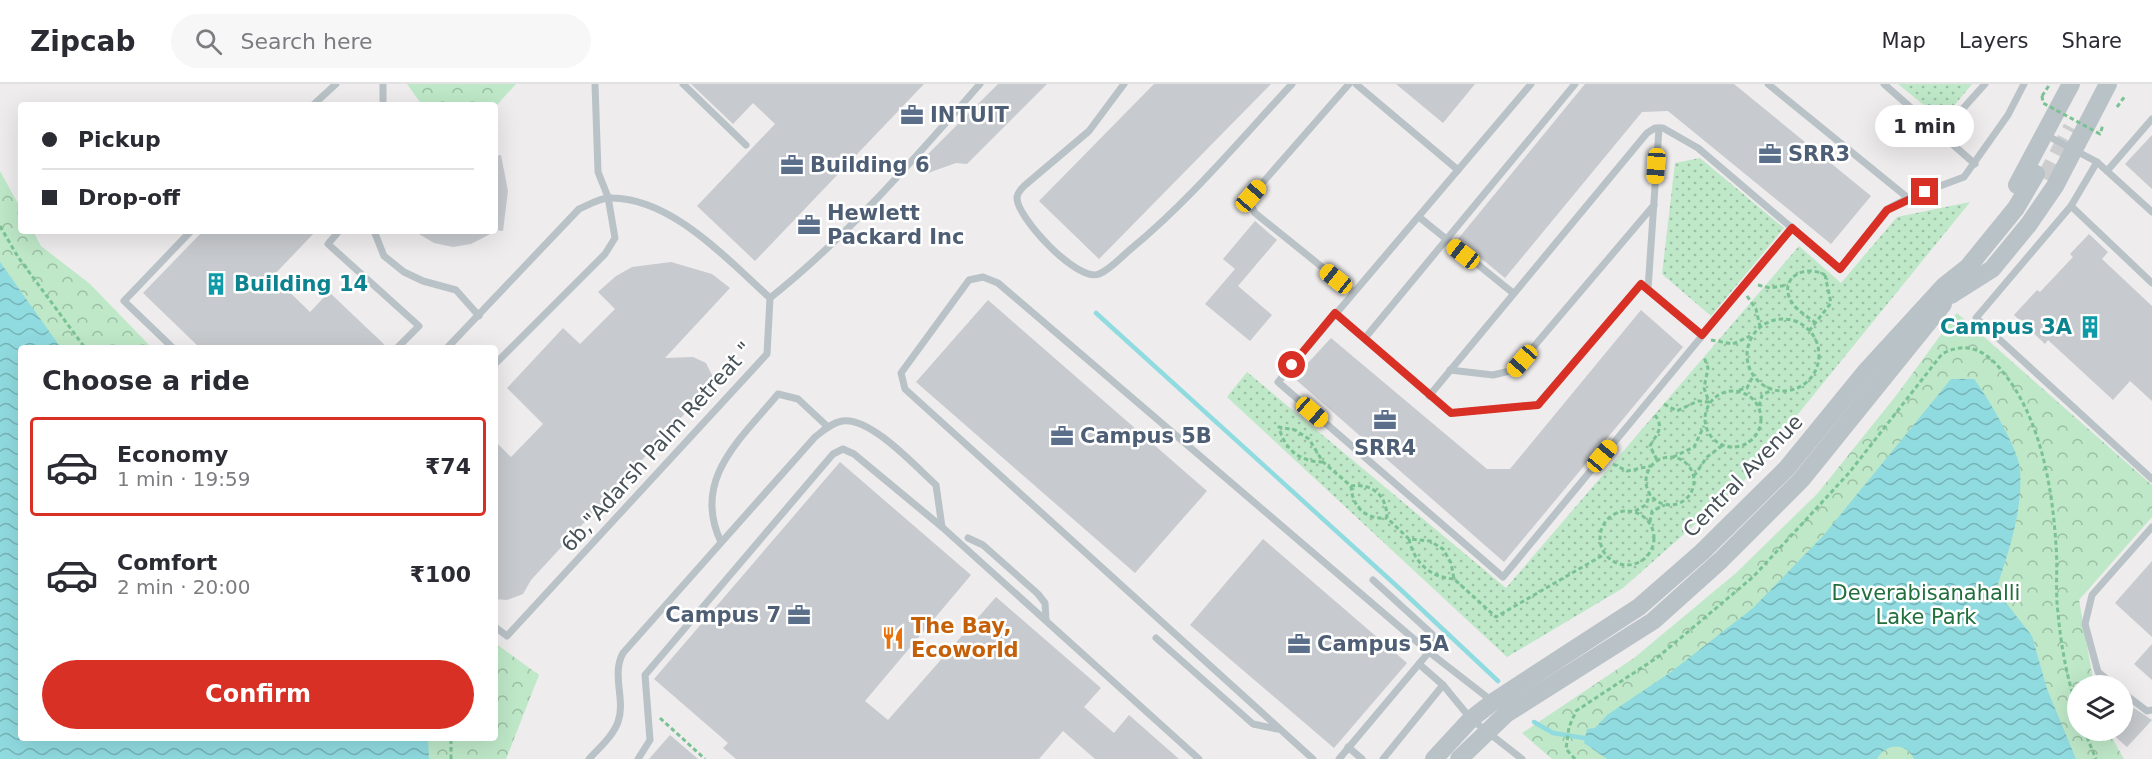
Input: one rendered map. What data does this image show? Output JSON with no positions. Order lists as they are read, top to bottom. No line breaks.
{"streets":{"street":["Central Avenue"],"lane":["6b,\"Adarsh Palm Retreat \""]},"parks":["Deverabisanahalli Lake Park"],"places":{"office":["INTUIT","SRR3","Building 6","Hewlett Packard Inc","SRR4","Campus 5B","Campus 7","Campus 5A"],"building":["Building 14","Campus 3A"],"restaurant":["The Bay, Ecoworld"]},"page":{"header":"Zipcab","search":"Search here","nav":["Map","Layers","Share"],"banner":["Pickup","Drop-off"],"bubble":"1 min","heading":"Choose a ride","list":[{"name":"Economy","note":"1 min · 19:59","value":"₹74"},{"name":"Comfort","note":"2 min · 20:00","value":"₹100"}],"buttons":"Confirm"}}
